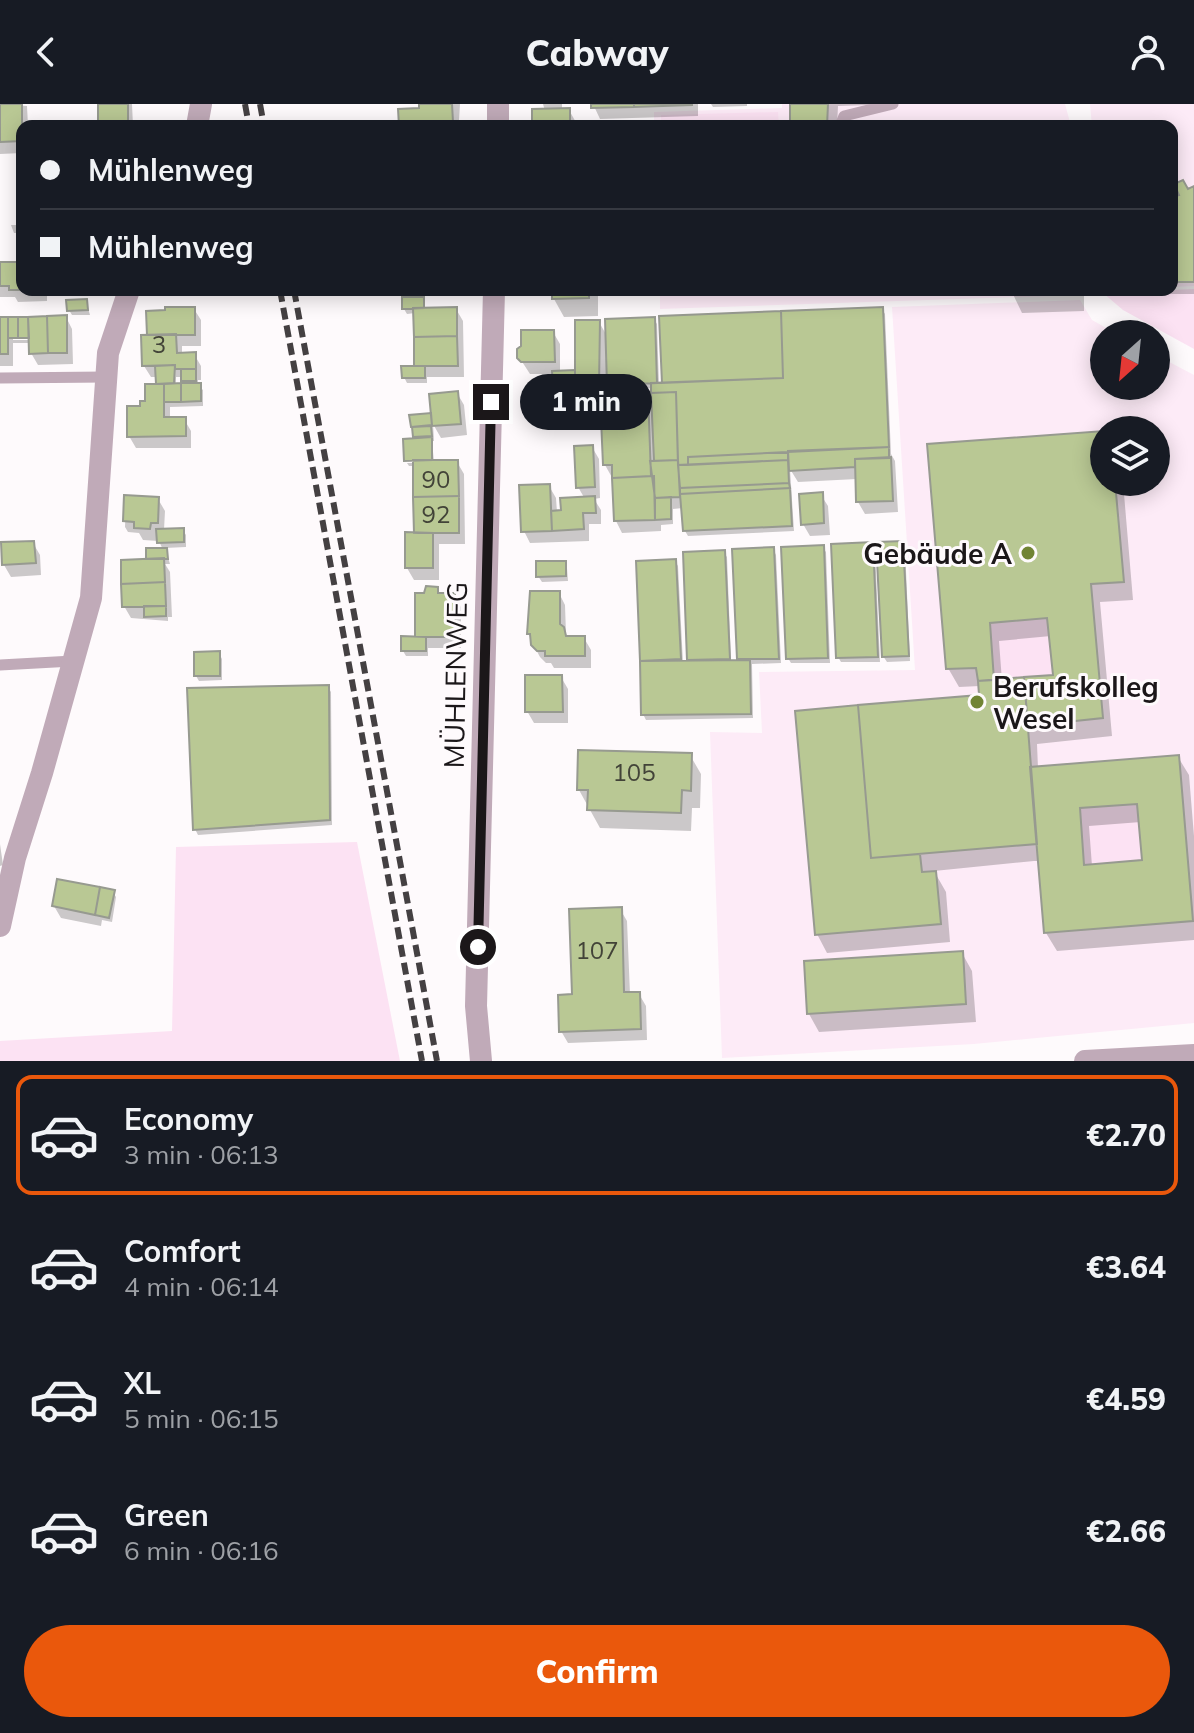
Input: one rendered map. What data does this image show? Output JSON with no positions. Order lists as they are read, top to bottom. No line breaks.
{"streets":{"street":["MÜHLENWEG"]},"places":["Gebäude A","Berufskolleg Wesel"],"house_numbers":["3","90","92","105","107"],"north":"bottom left","page":{"header":"Cabway","banner":["Mühlenweg","Mühlenweg"],"bubble":"1 min","list":[{"name":"Economy","note":"3 min · 06:13","value":"€2.70"},{"name":"Comfort","note":"4 min · 06:14","value":"€3.64"},{"name":"XL","note":"5 min · 06:15","value":"€4.59"},{"name":"Green","note":"6 min · 06:16","value":"€2.66"}],"buttons":"Confirm"}}
